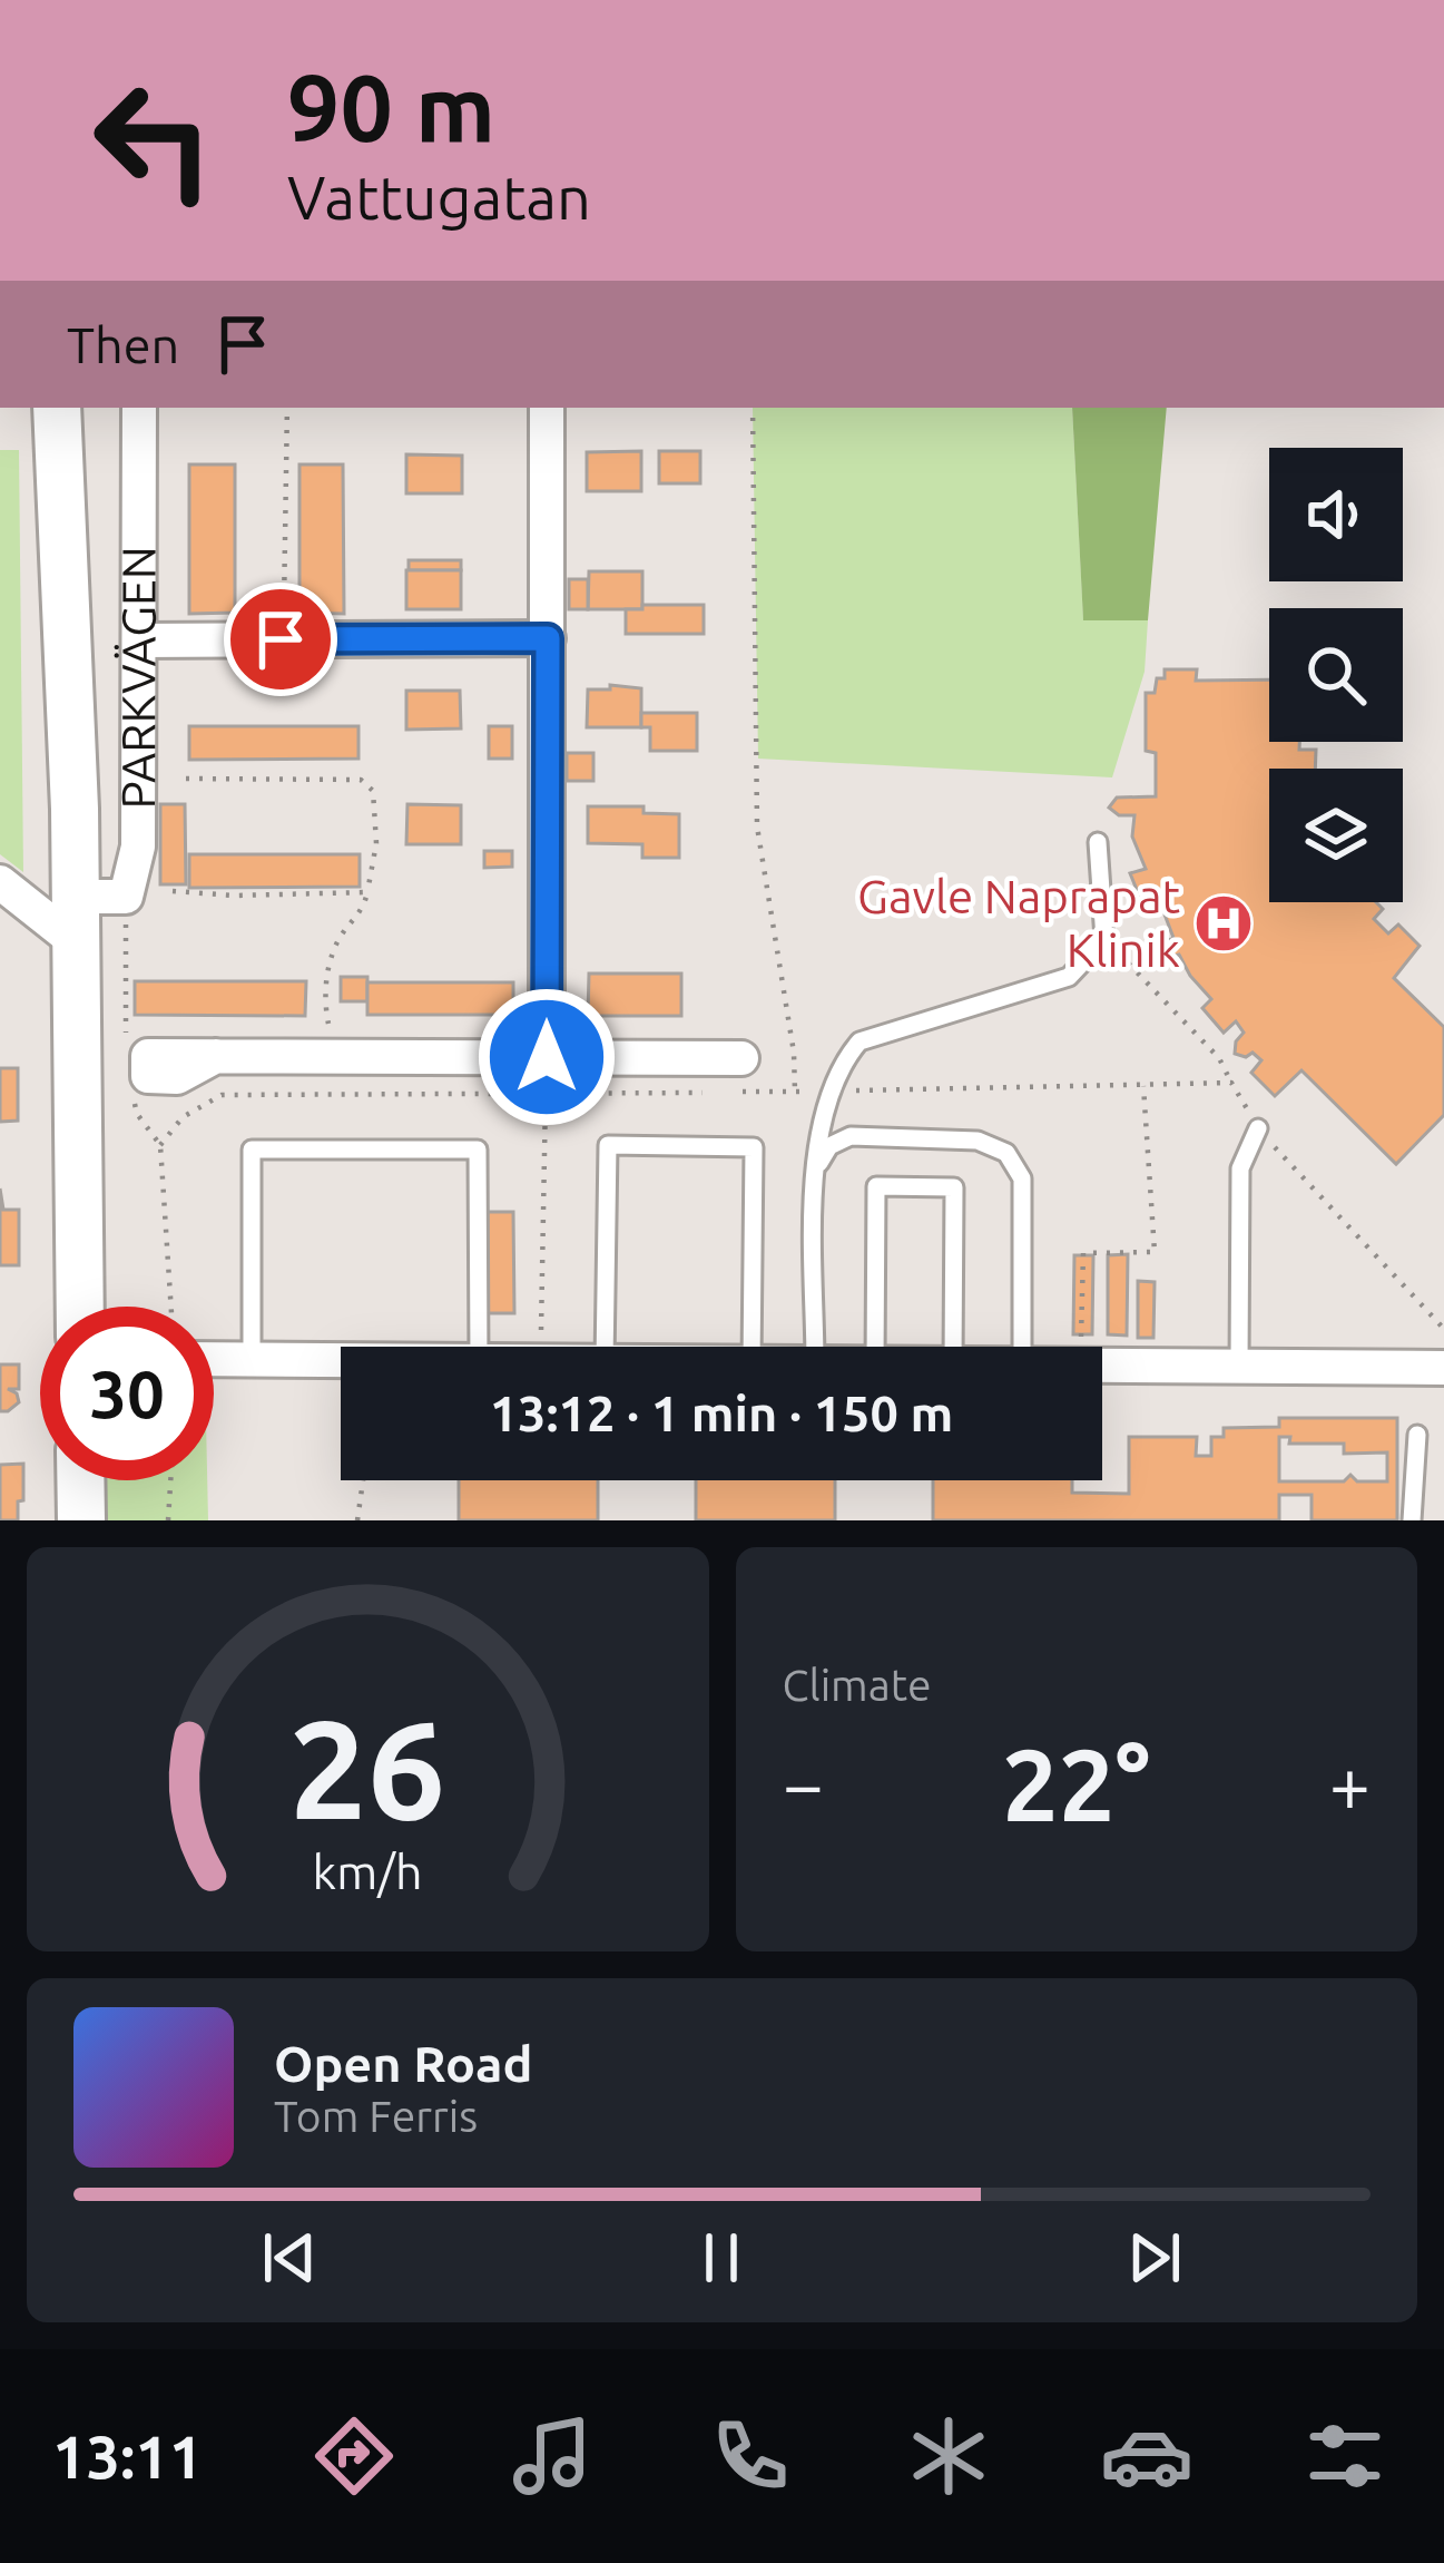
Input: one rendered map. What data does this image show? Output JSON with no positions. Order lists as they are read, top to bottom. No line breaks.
{"streets":{"main road":["PARKVÄGEN"]},"places":{"hospital":["Gavle Naprapat Klinik"]},"page":{"turn":["90 m","Vattugatan"],"then":"Then","limit":"30","trip":"13:12 · 1 min · 150 m","tile":"Climate","heat":["−","22°","+"],"song":["Open Road","Tom Ferris"],"tabs":"13:11","gauge":["26","km/h"]}}
